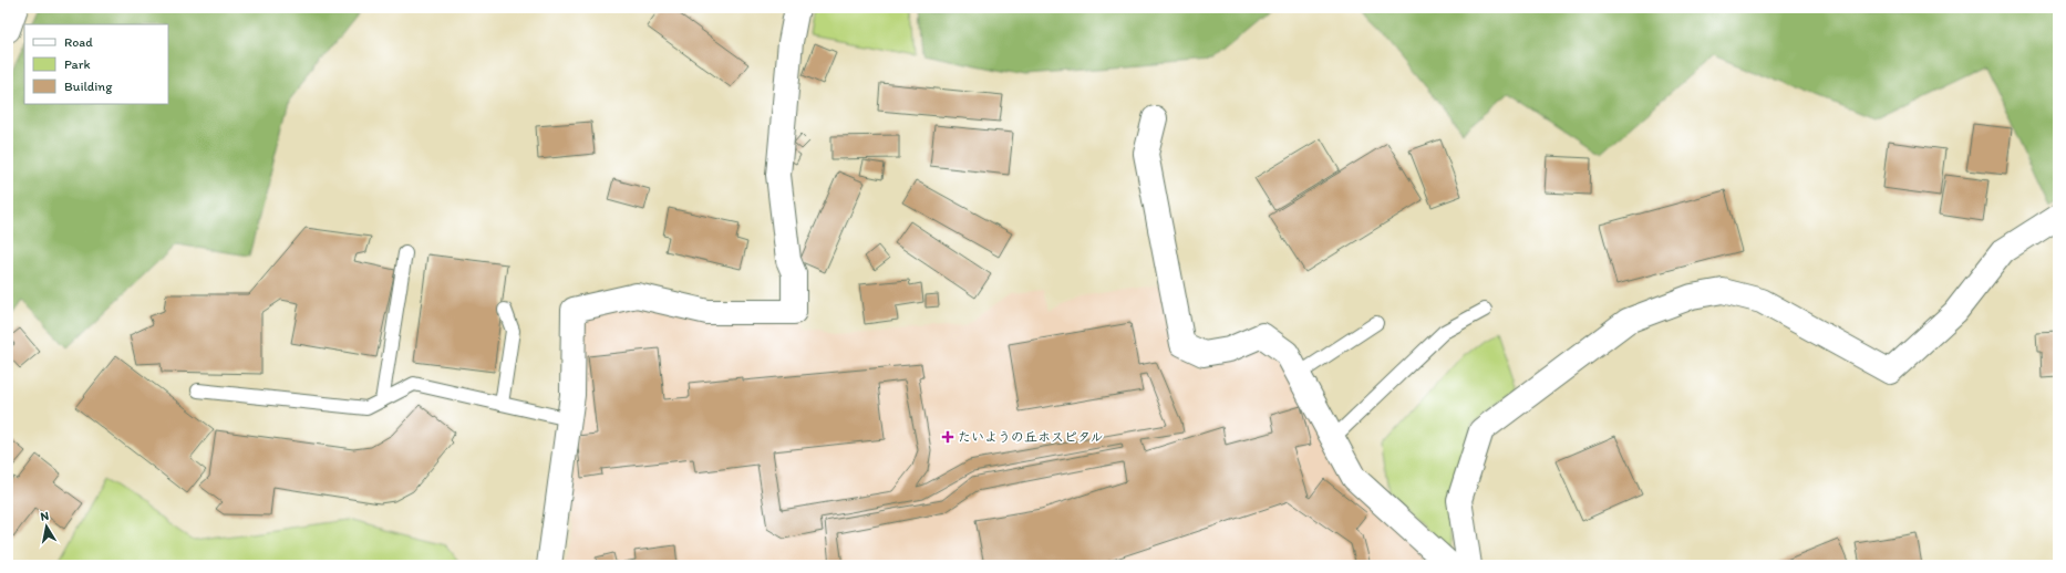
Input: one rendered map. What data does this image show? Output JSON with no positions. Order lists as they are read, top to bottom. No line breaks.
{"places":{"health":["たいようの丘ホスピタル"]},"legend":["Road","Park","Building"],"north":"top"}
